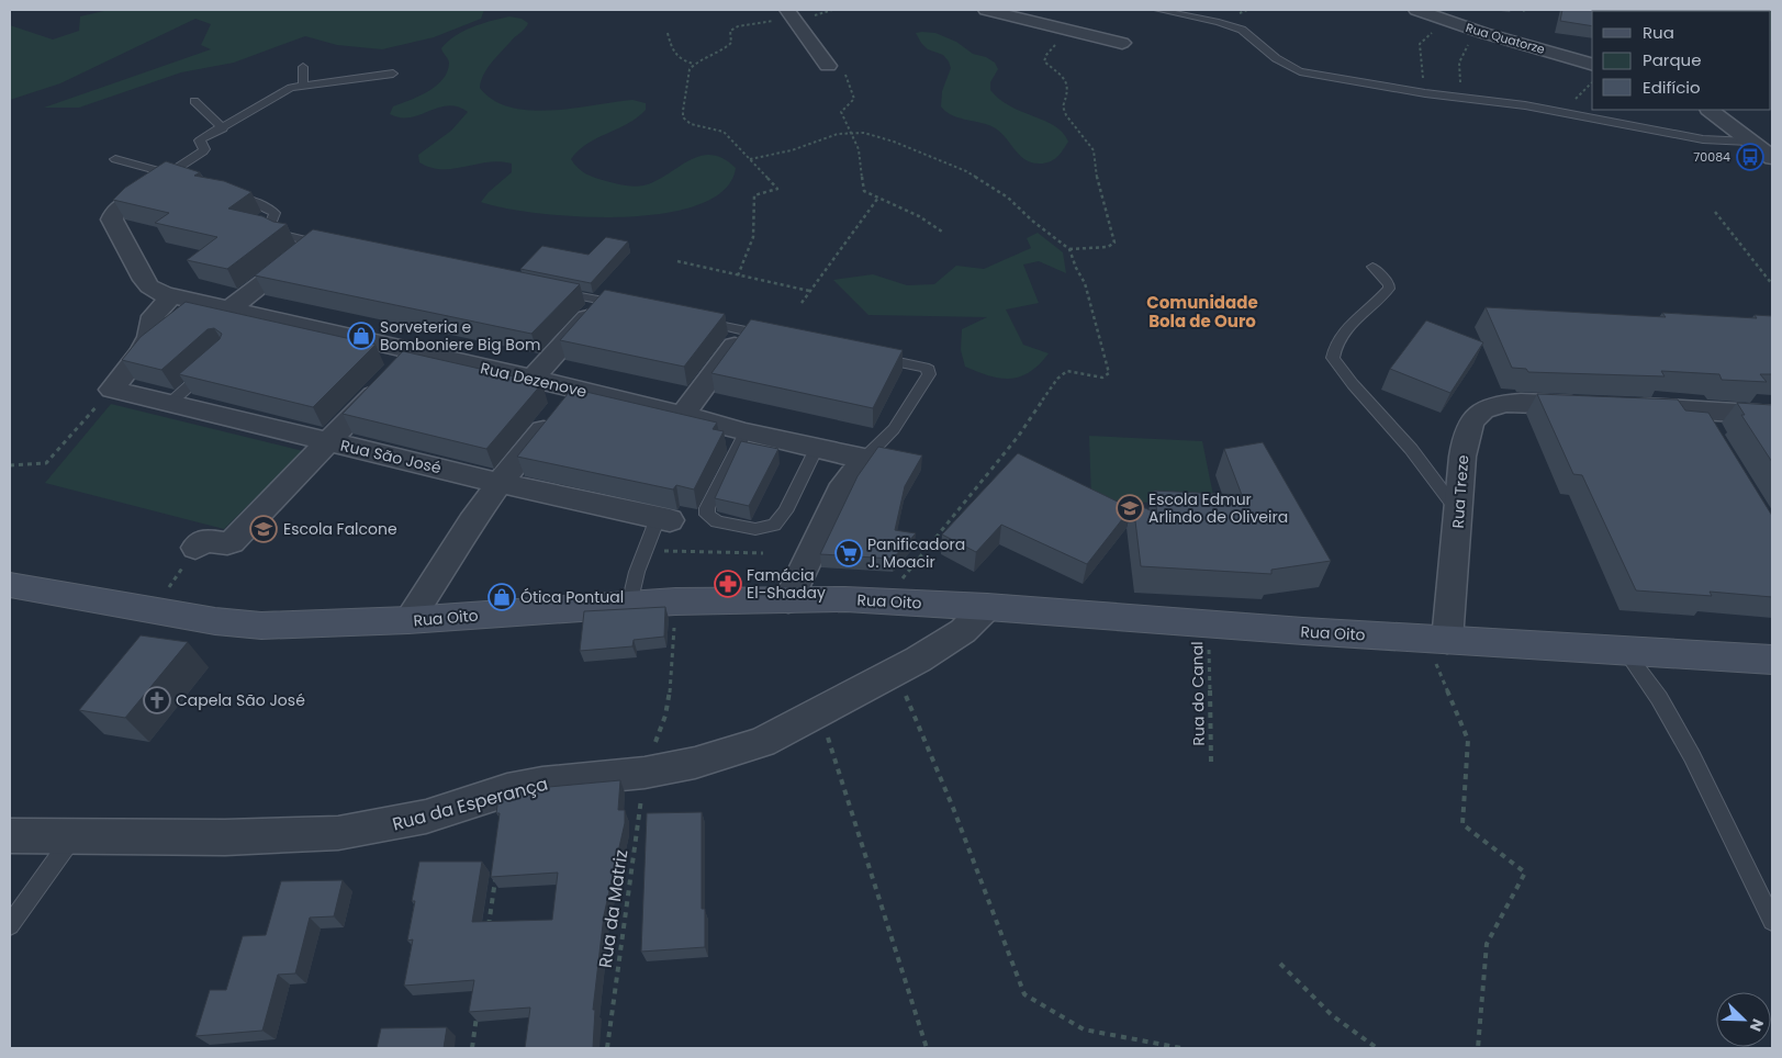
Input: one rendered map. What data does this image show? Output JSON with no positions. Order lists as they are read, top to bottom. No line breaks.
{"streets":{"street":["Rua Quatorze","Rua Dezenove","Rua São José","Rua Treze","Rua Oito","Rua da Esperança"],"path":["Rua do Canal","Rua da Matriz"]},"crossings":[["Rua Treze","Rua Oito"],["Rua Oito","Rua do Canal"],["Rua Oito","Rua da Esperança"],["Rua Oito","Rua da Matriz"],["Rua da Esperança","Rua da Matriz"]],"districts":["Comunidade Bola de Ouro"],"places":{"bus stop":["70084"],"shop":["Sorveteria e Bomboniere Big Bom","Ótica Pontual"],"school or university":["Escola Edmur Arlindo de Oliveira","Escola Falcone"],"supermarket":["Panificadora J. Moacir"],"pharmacy":["Famácia El-Shaday"],"church":["Capela São José"]},"legend":["Rua","Parque","Edifício"],"north":"bottom right"}
